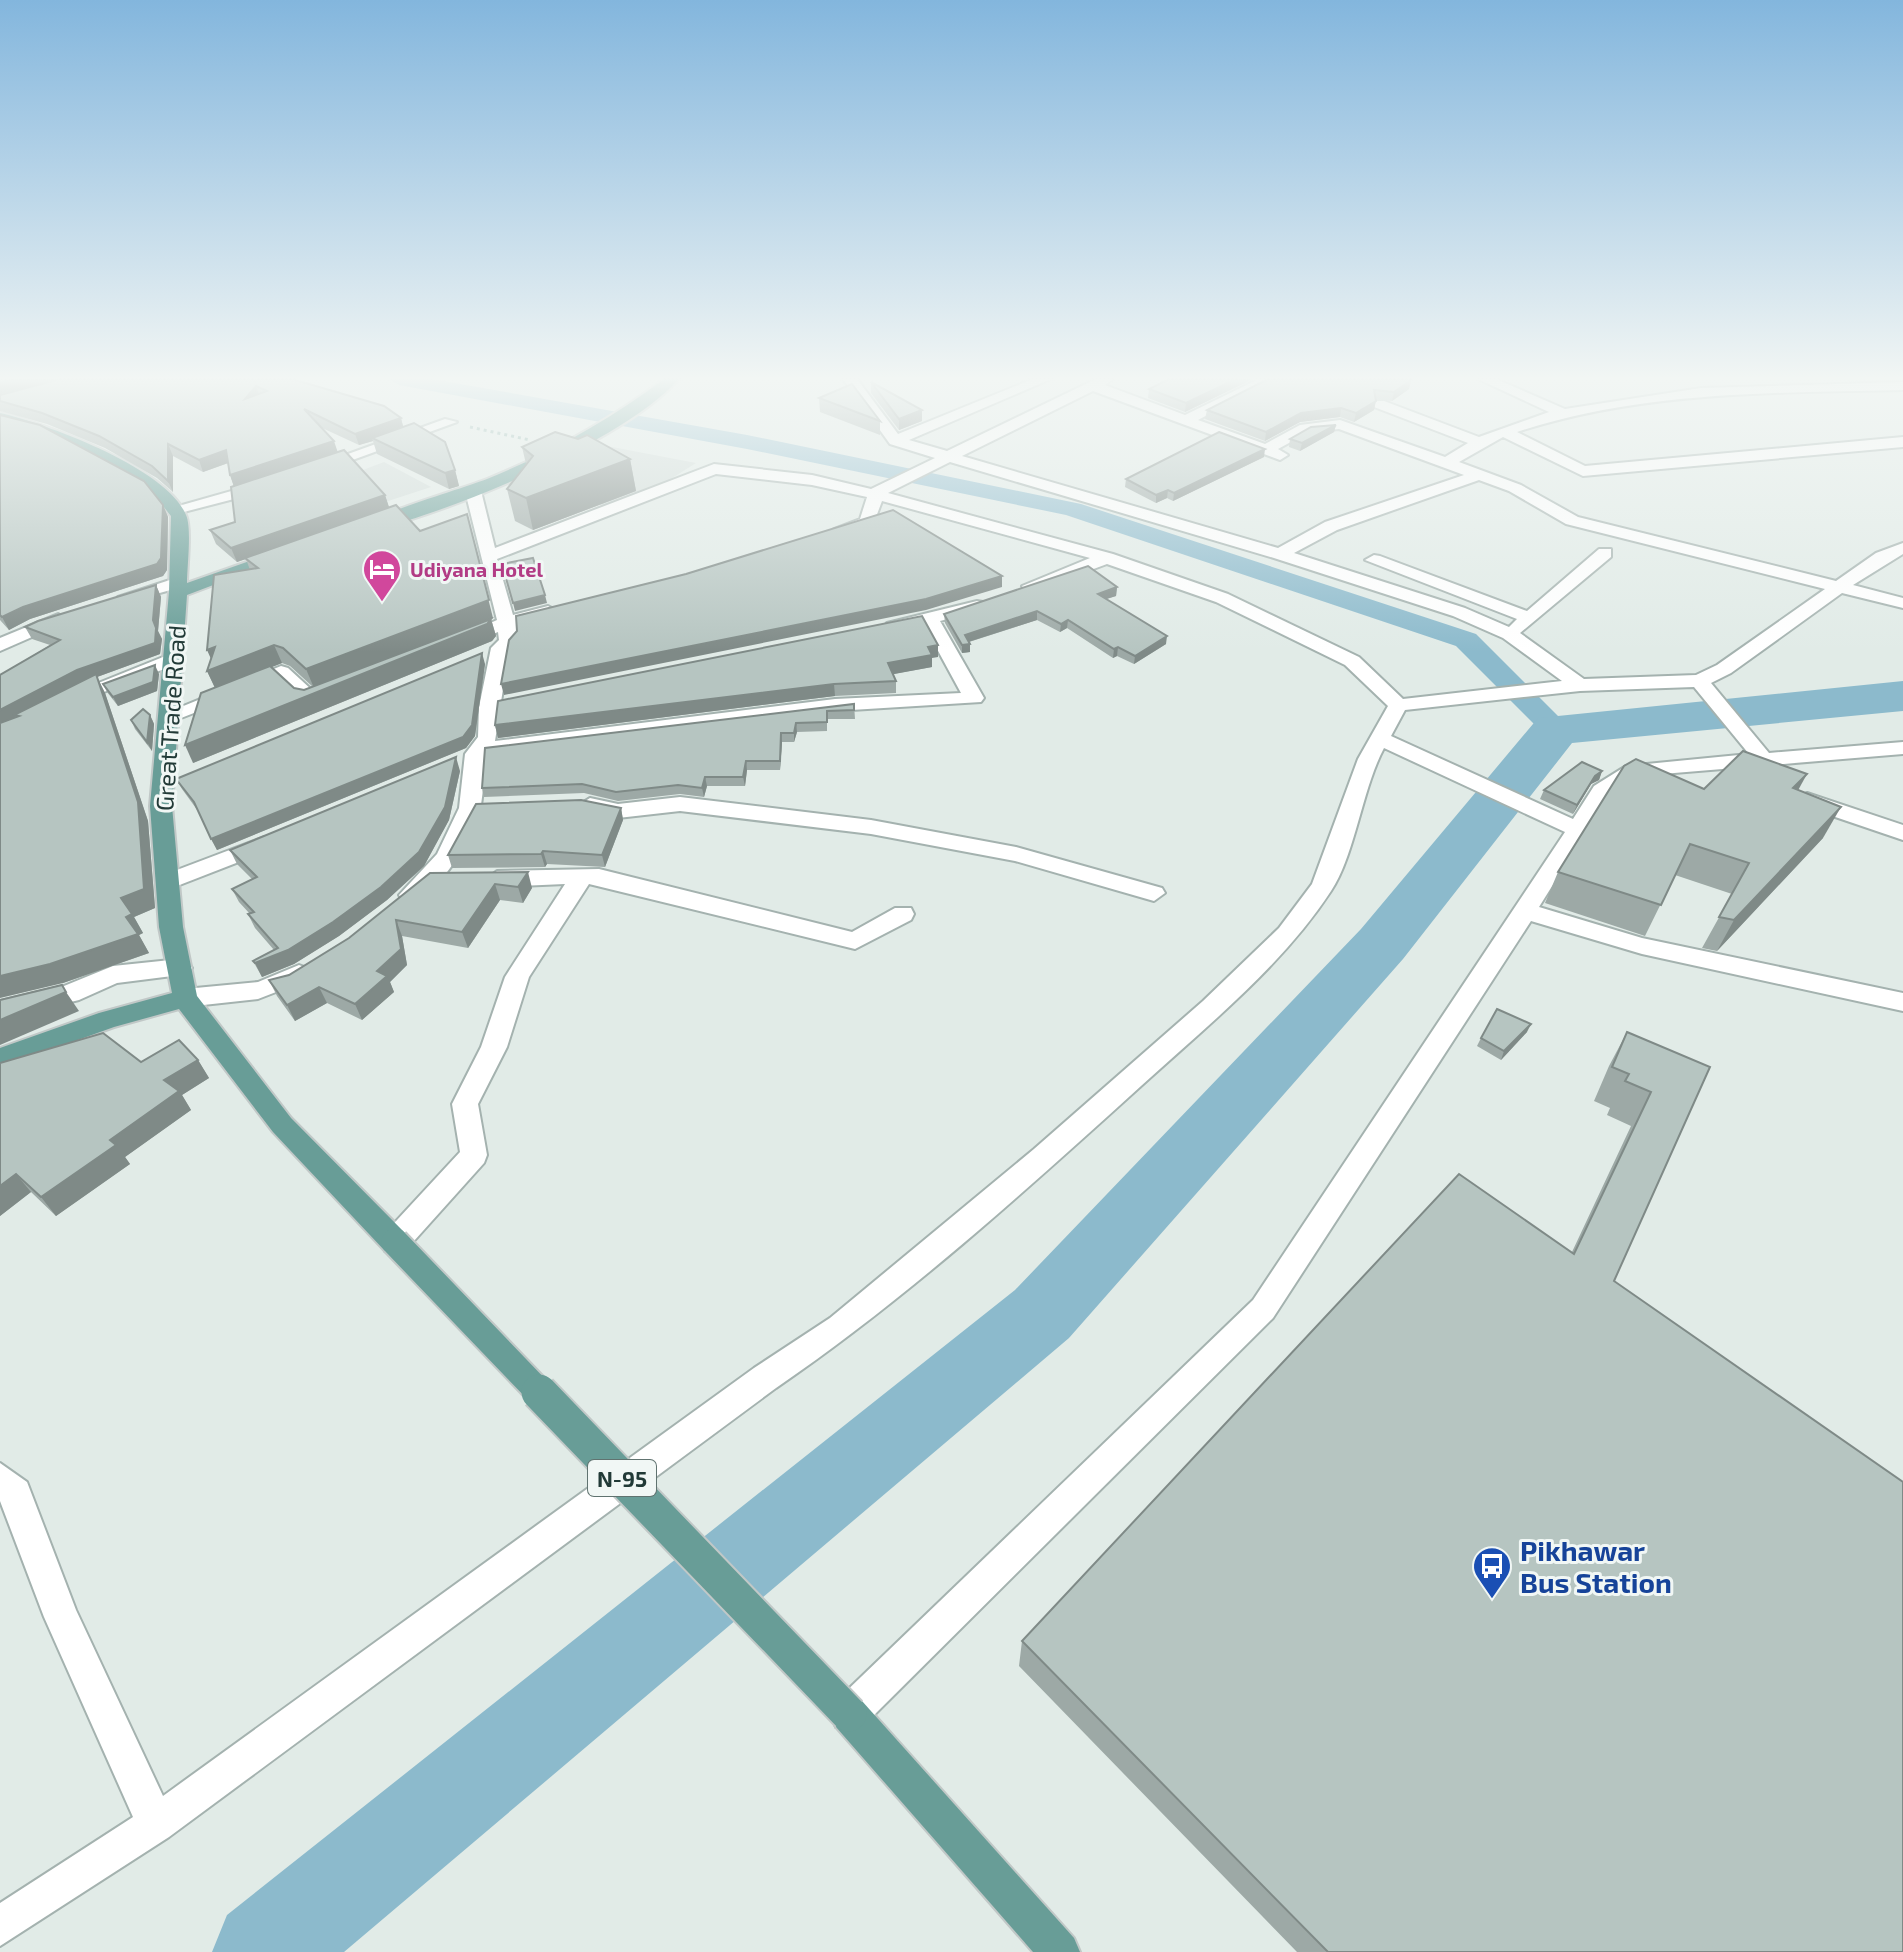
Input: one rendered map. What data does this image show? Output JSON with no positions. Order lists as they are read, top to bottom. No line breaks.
{"streets":{"main road":["Great Trade Road","N-95"]},"crossings":[["Great Trade Road","N-95"]],"places":{"hotel":["Udiyana Hotel"],"bus stop":["Pikhawar Bus Station"]}}
